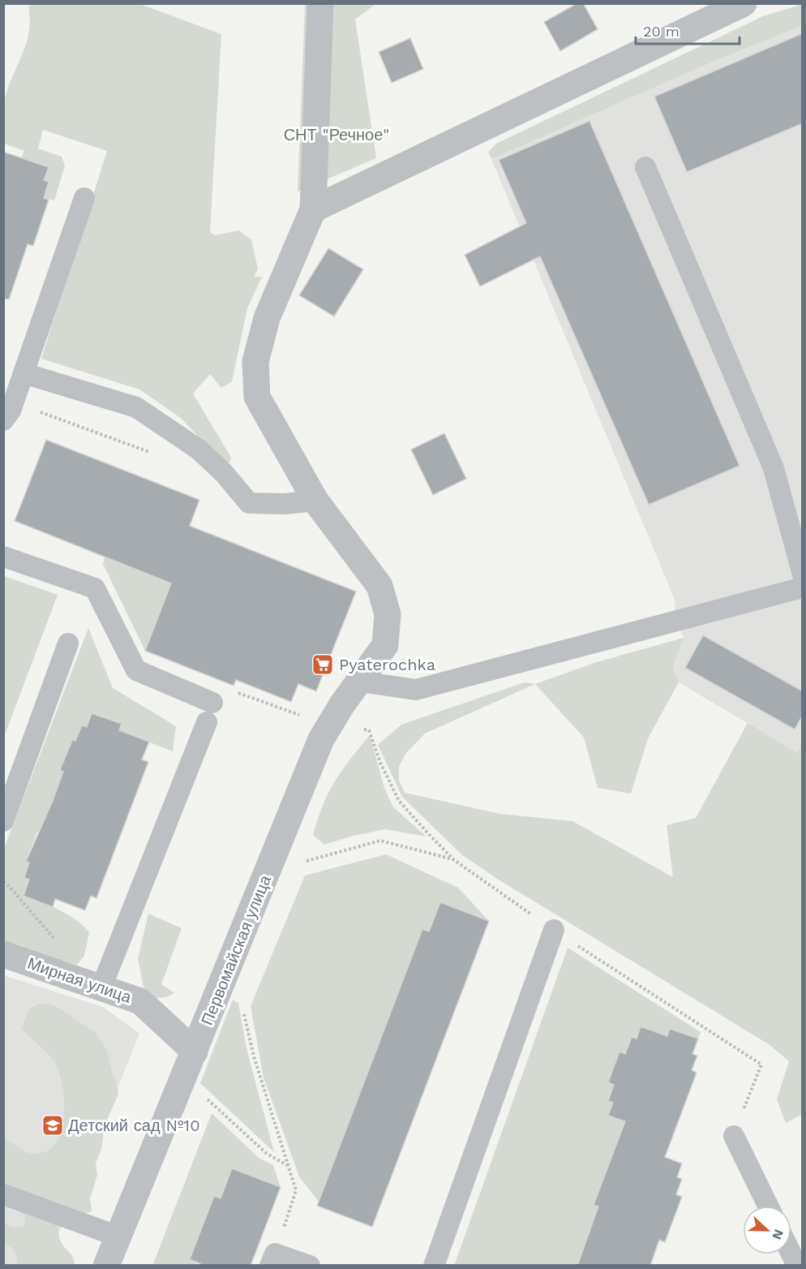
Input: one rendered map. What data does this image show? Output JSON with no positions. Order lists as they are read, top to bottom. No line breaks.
{"streets":{"street":["Первомайская улица","Мирная улица"]},"crossings":[["Первомайская улица","Мирная улица"]],"parks":["СНТ \"Речное\""],"places":{"supermarket":["Pyaterochka"],"school or university":["Детский сад №10"]},"scale_bar":"20 m","north":"right"}
